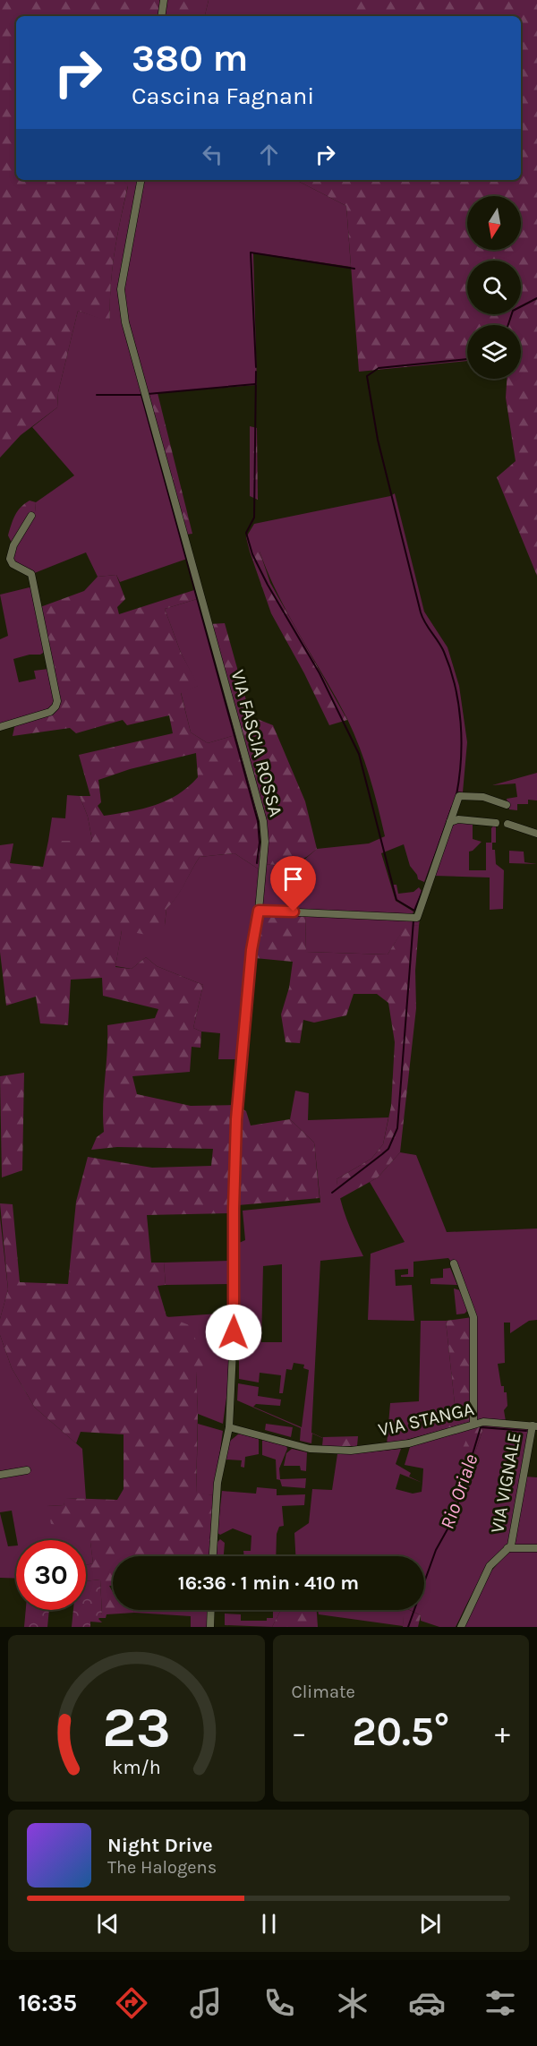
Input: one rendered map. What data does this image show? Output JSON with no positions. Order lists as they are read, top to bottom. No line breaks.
{"streets":{"street":["VIA FASCIA ROSSA","VIA STANGA","VIA VIGNALE"]},"crossings":[["VIA FASCIA ROSSA","VIA STANGA"],["VIA STANGA","VIA VIGNALE"]],"water":["Rio Oriale"],"north":"bottom","page":{"turn":["380 m","Cascina Fagnani"],"limit":"30","trip":"16:36 · 1 min · 410 m","tile":"Climate","heat":["−","20.5°","+"],"song":["Night Drive","The Halogens"],"tabs":"16:35","gauge":["23","km/h"]}}
